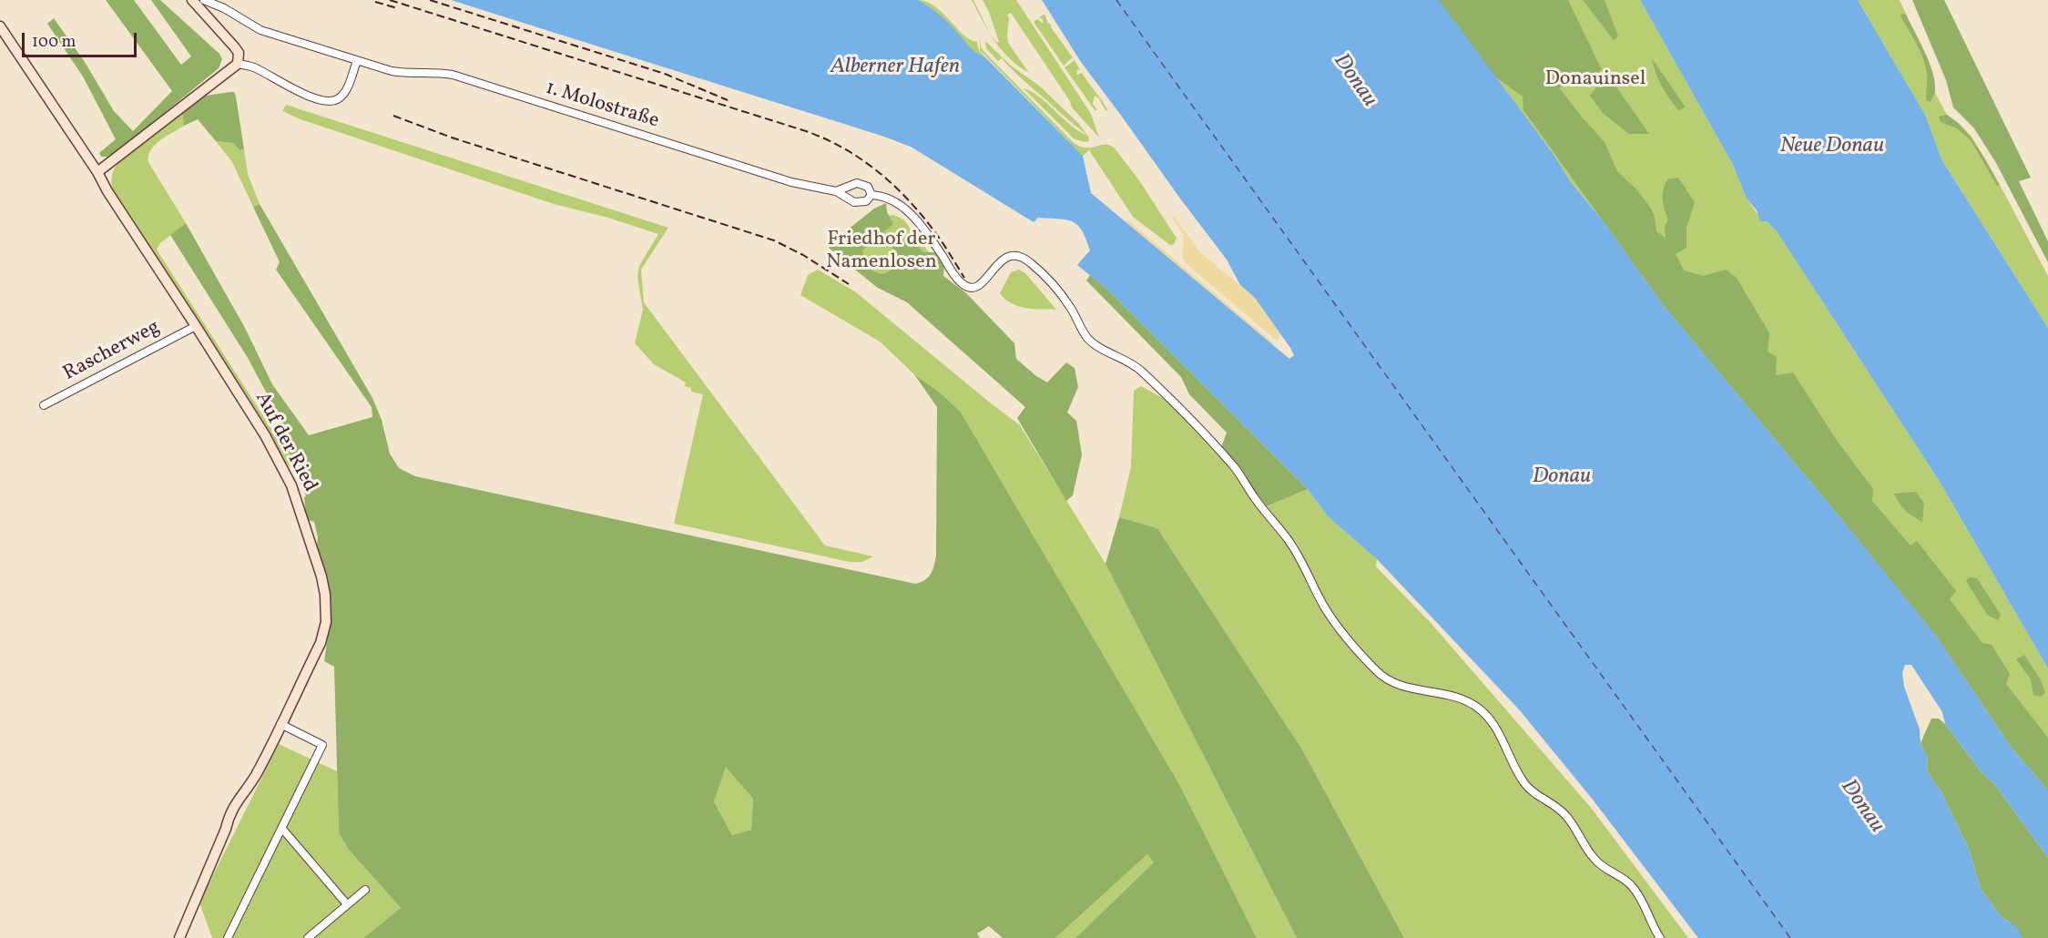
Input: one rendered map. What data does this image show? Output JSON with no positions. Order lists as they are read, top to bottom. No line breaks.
{"streets":{"main road":["Auf der Ried"],"street":["1. Molostraße","Rascherweg"]},"crossings":[["Rascherweg","Auf der Ried"]],"water":["Alberner Hafen","Donau","Neue Donau"],"parks":["Donauinsel","Friedhof der Namenlosen"],"scale_bar":"100 m"}
